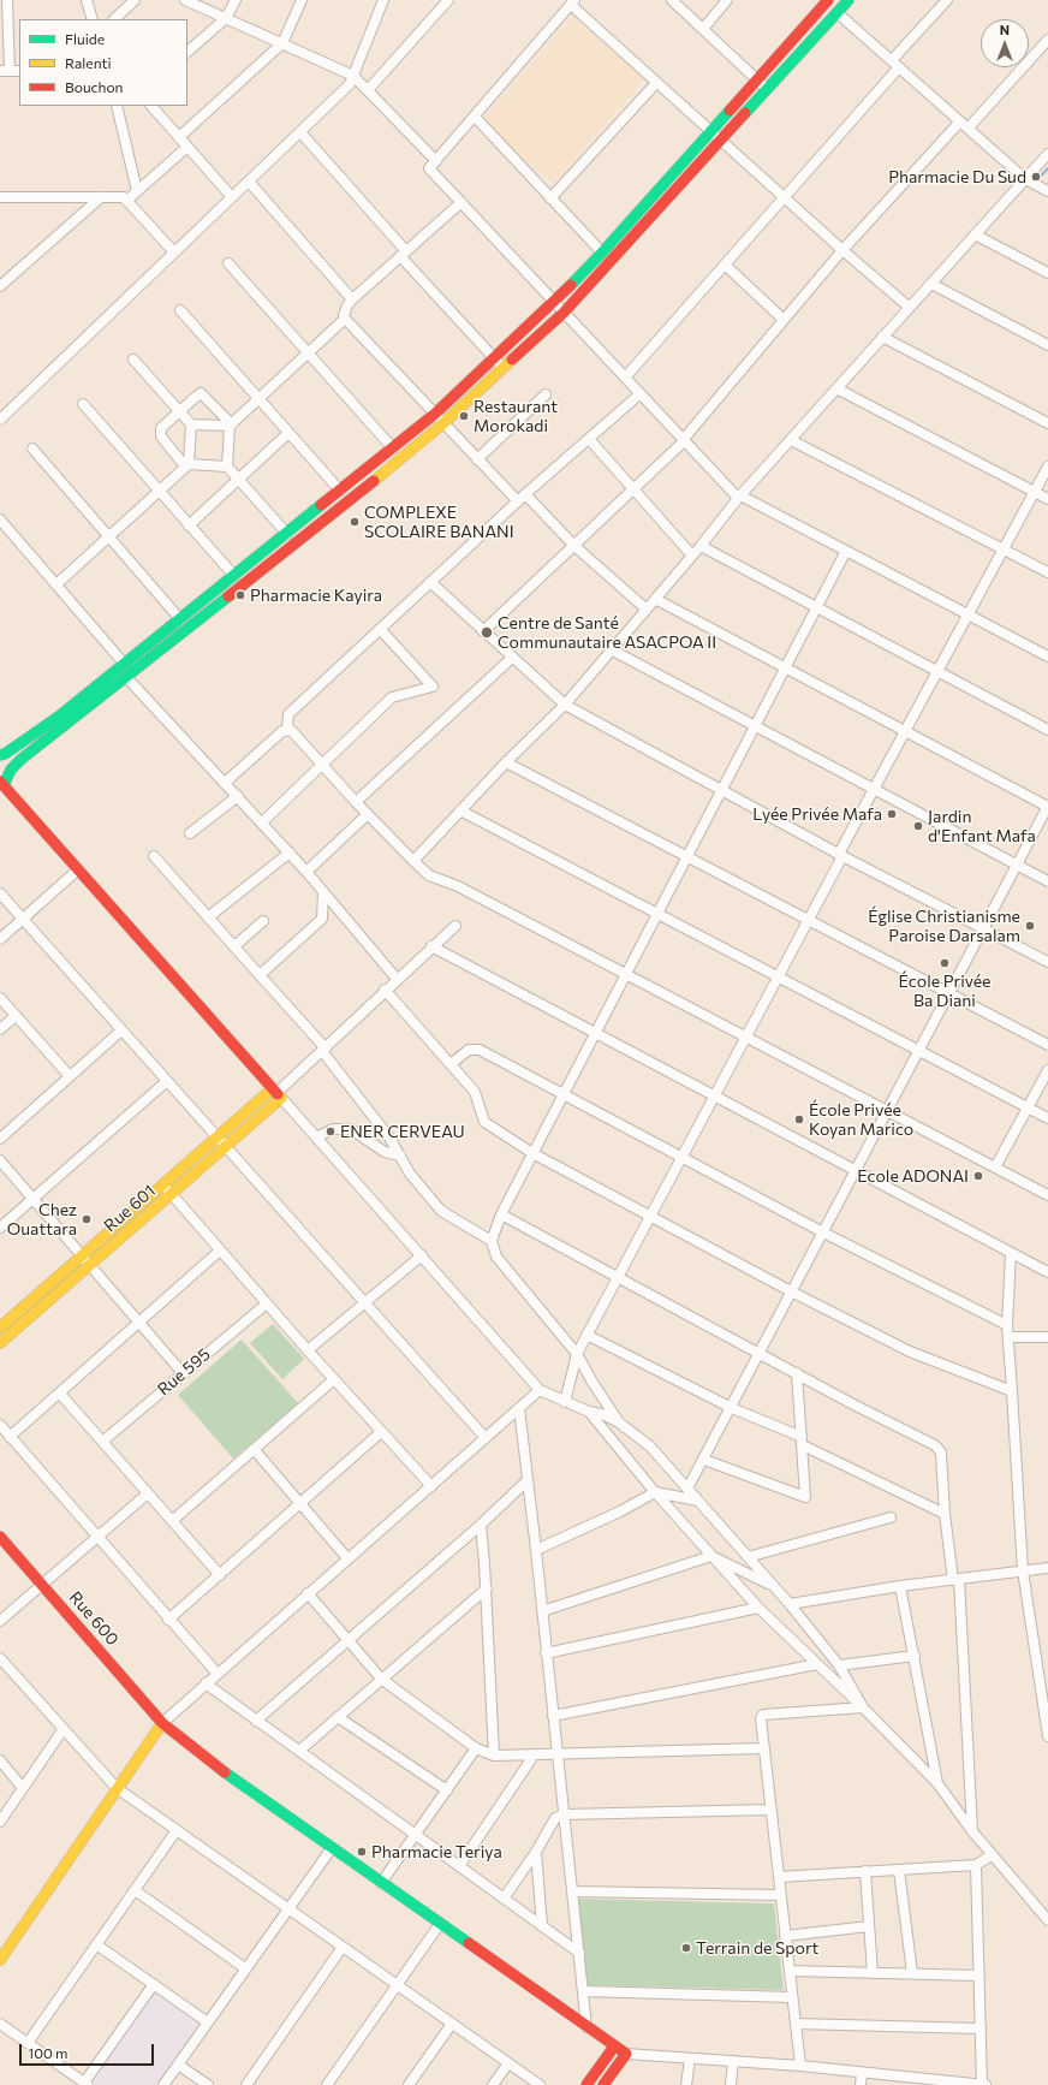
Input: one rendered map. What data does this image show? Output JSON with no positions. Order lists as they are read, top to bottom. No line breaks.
{"streets":{"street":["Rue 601","Rue 595","Rue 600"]},"places":["Pharmacie Du Sud","Restaurant Morokadi","COMPLEXE SCOLAIRE BANANI","Pharmacie Kayira","Centre de Santé Communautaire ASACPOA II","Lyée Privée Mafa","Jardin d'Enfant Mafa","Église Christianisme Paroise Darsalam","École Privée Ba Diani","École Privée Koyan Marico","ENER CERVEAU","Ecole ADONAI","Chez Ouattara","Pharmacie Teriya","Terrain de Sport"],"legend":["Fluide","Ralenti","Bouchon"],"scale_bar":"100 m","north":"top"}
